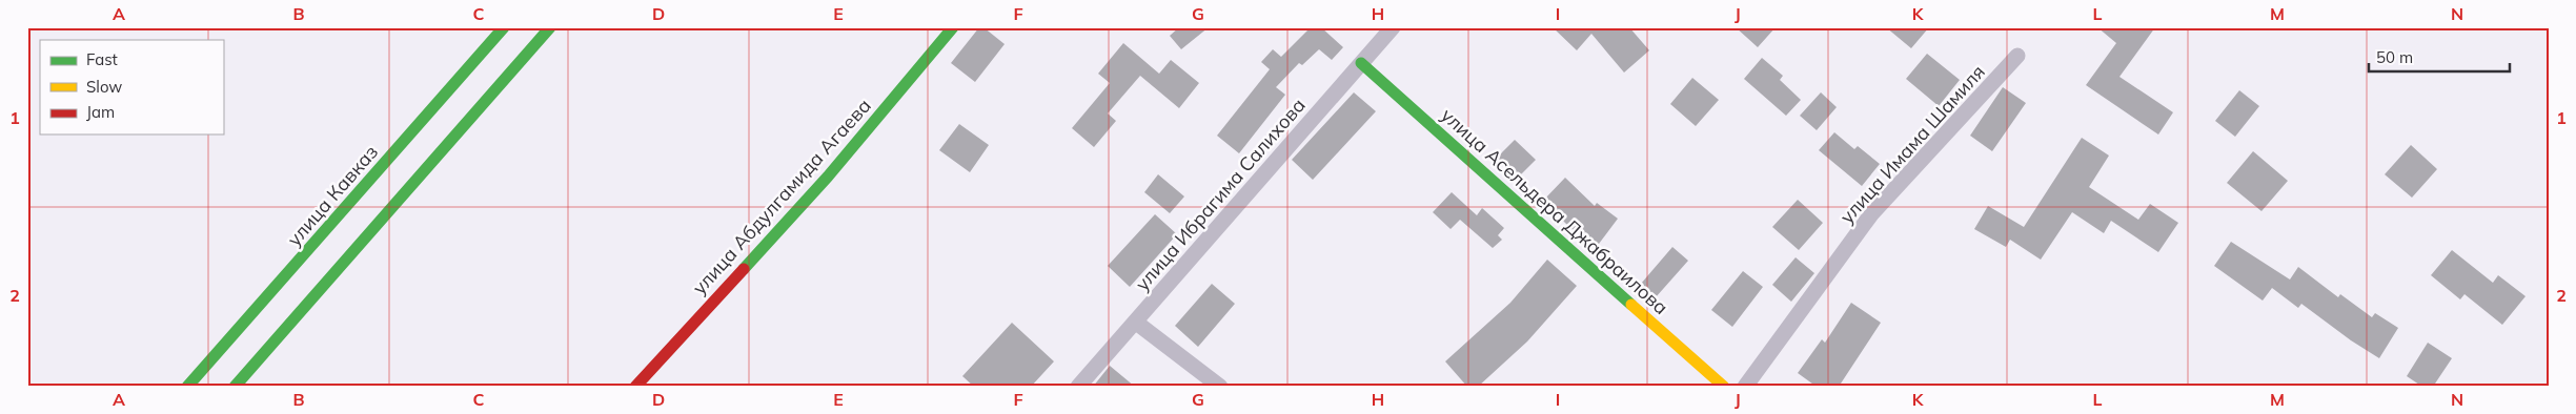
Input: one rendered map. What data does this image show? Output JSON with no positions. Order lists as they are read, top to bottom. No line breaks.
{"streets":{"main road":["улица Кавказ","улица Абдулгамида Агаева","улица Асельдера Джабраилова"],"street":["улица Имама Шамиля","улица Ибрагима Салихова"]},"crossings":[["улица Ибрагима Салихова","улица Асельдера Джабраилова"]],"legend":["Fast","Slow","Jam"],"scale_bar":"50 m","grid":{"columns":["A","B","C","D","E","F","G","H","I","J","K","L","M","N"],"rows":["1","2"]}}
